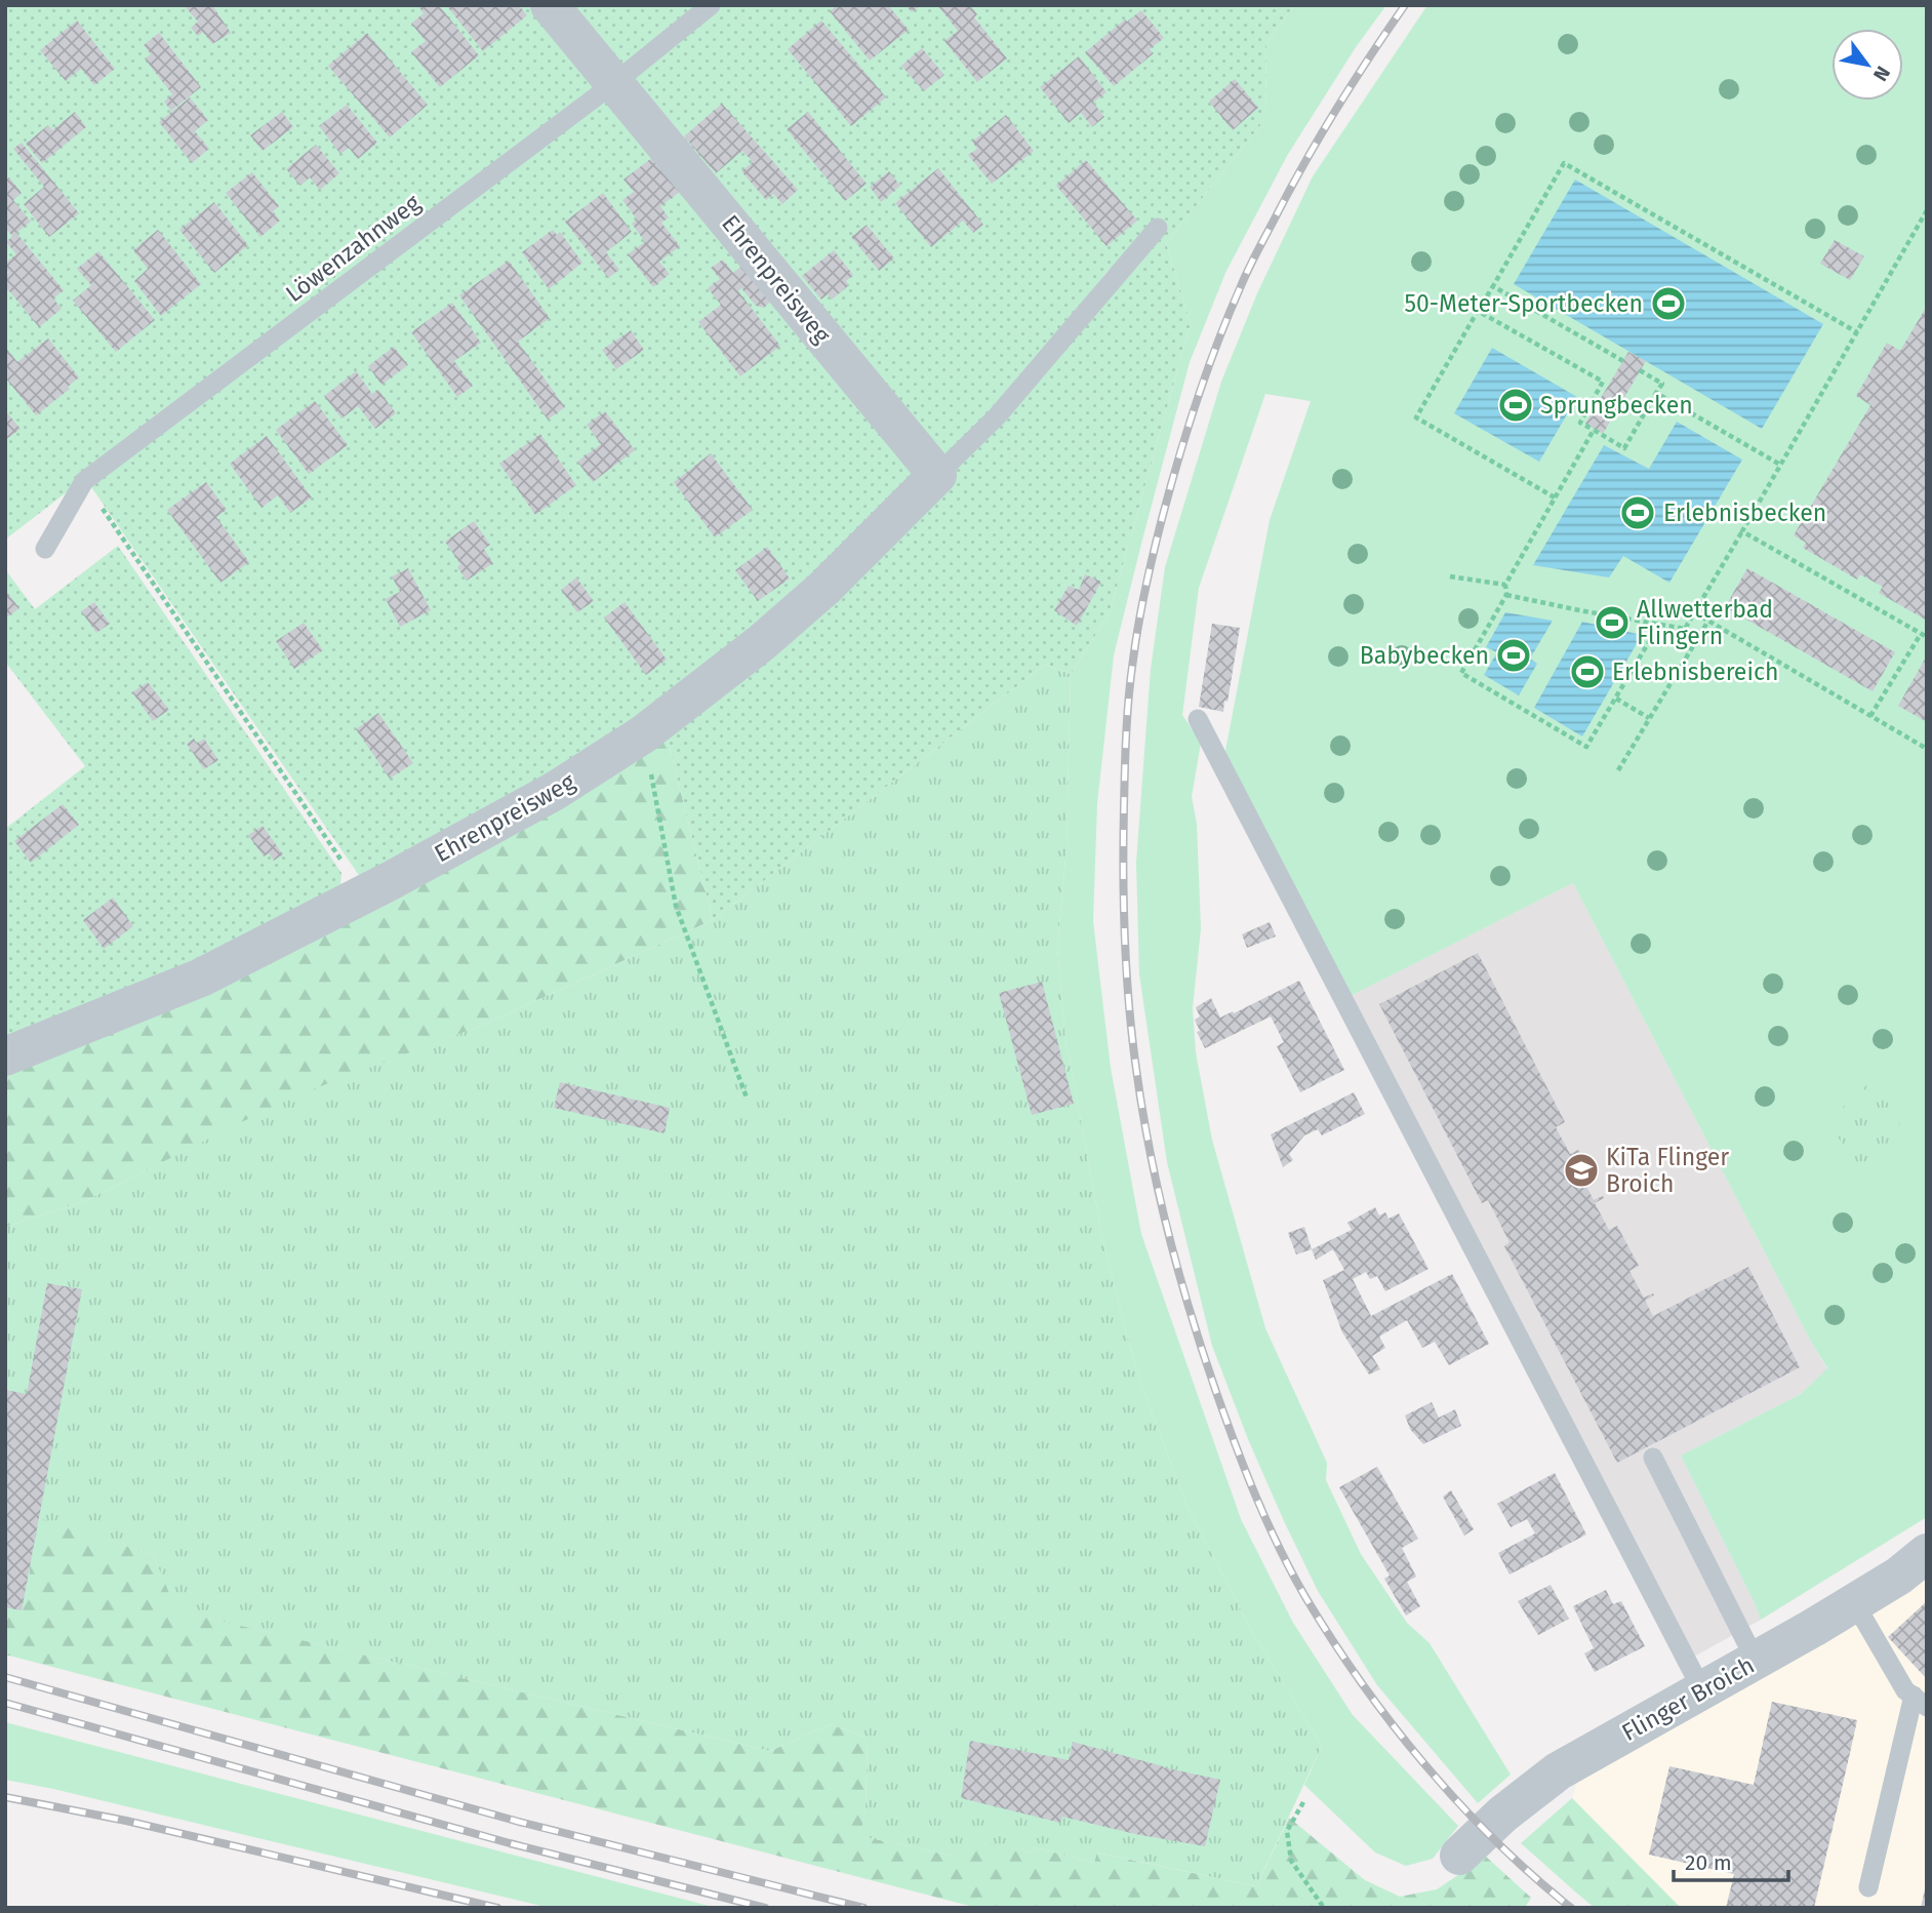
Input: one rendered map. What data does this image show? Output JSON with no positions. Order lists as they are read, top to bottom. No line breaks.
{"streets":{"street":["Ehrenpreisweg","Flinger Broich"],"lane":["Löwenzahnweg"]},"crossings":[["Löwenzahnweg","Ehrenpreisweg"]],"places":{"sports":["50-Meter-Sportbecken","Sprungbecken","Erlebnisbecken","Allwetterbad Flingern","Babybecken","Erlebnisbereich"],"school or university":["KiTa Flinger Broich"]},"scale_bar":"20 m","north":"bottom right"}
